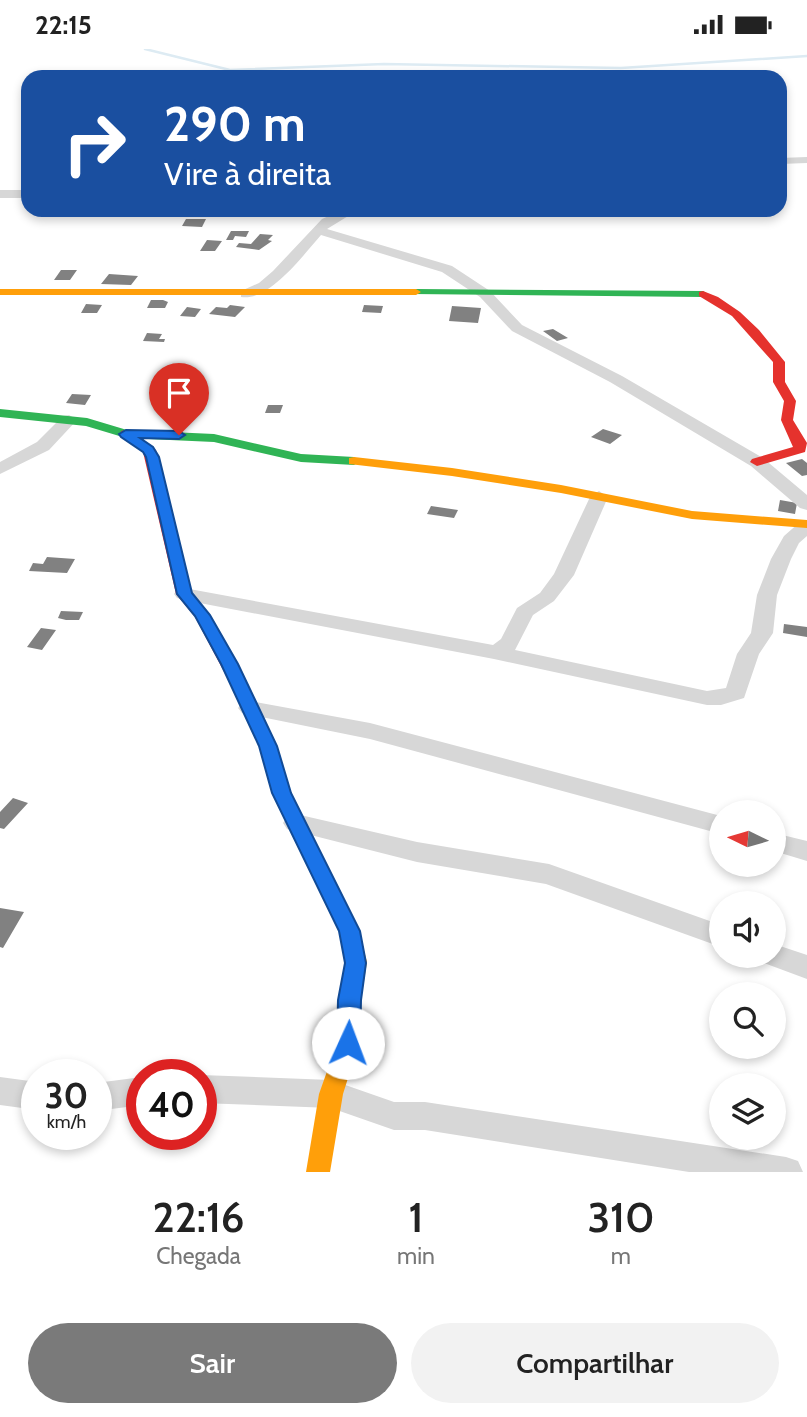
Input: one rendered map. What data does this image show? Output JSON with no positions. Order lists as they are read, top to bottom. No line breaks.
{"north":"left","page":{"status":"22:15","turn":["290 m","Vire à direita"],"speed":"30 km/h","limit":"40","eta":["22:16","Chegada","1","min","310","m"],"buttons":["Sair","Compartilhar"]}}
